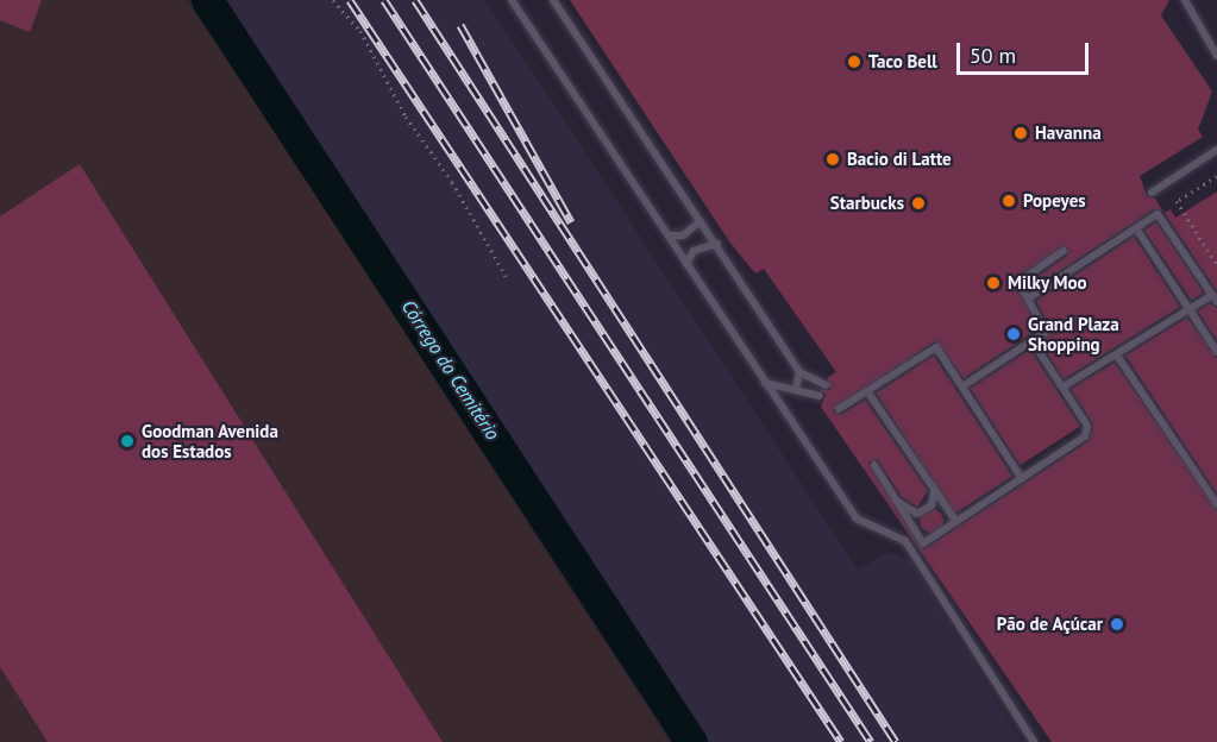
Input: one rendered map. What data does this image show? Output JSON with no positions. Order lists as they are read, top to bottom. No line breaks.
{"water":["Córrego do Cemitério"],"places":["Taco Bell","Havanna","Bacio di Latte","Popeyes","Starbucks","Milky Moo","Grand Plaza Shopping","Goodman Avenida dos Estados","Pão de Açúcar"],"scale_bar":"50 m"}
